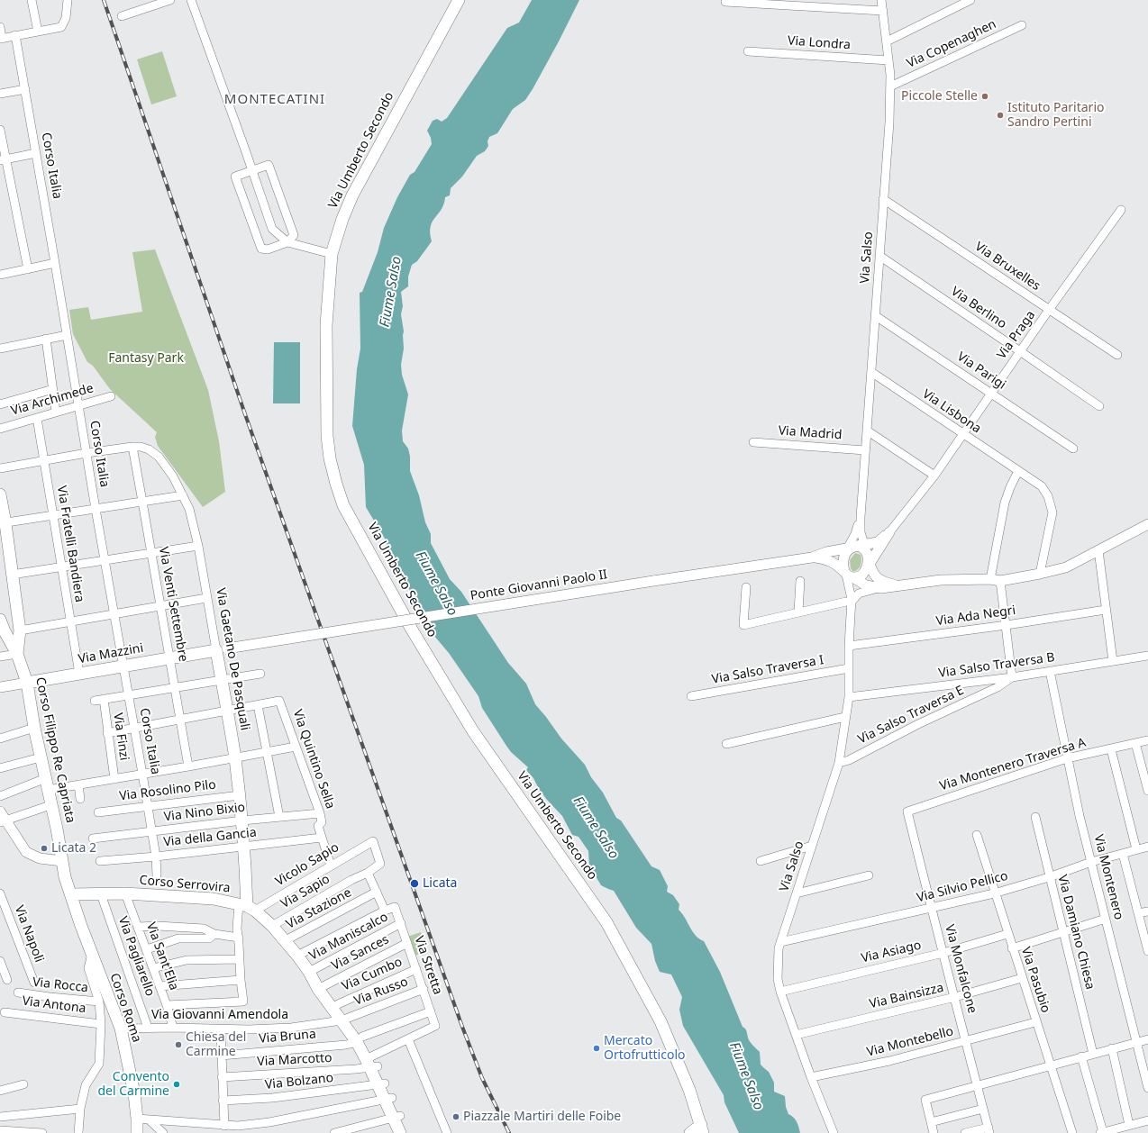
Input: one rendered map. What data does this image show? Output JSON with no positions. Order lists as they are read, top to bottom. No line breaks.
{"streets":{"main road":["Via Umberto Secondo","Via Mazzini","Via Gaetano De Pasquali","Corso Filippo Re Capriata","Corso Serrovira","Corso Roma"],"street":["Via Londra","Via Copenaghen","Corso Italia","Via Salso","Via Bruxelles","Via Berlino","Via Praga","Via Parigi","Via Archimede","Via Lisbona","Via Madrid","Via Fratelli Bandiera","Ponte Giovanni Paolo II","Via Venti Settembre","Via Ada Negri","Via Salso Traversa B","Via Salso Traversa I","Via Salso Traversa E","Via Finzi","Via Quintino Sella","Via Montenero Traversa A","Via Rosolino Pilo","Via Nino Bixio","Via della Gancia","Vicolo Sapio","Via Montenero","Via Silvio Pellico","Via Sapio","Via Stazione","Via Damiano Chiesa","Via Napoli","Via Maniscalco","Via Asiago","Via Sances","Via Pagliarello","Via Sant'Elia","Via Stretta","Via Monfalcone","Via Cumbo","Via Pasubio","Via Rocca","Via Russo","Via Bainsizza","Via Antona","Via Giovanni Amendola","Via Bruna","Via Montebello","Via Marcotto","Via Bolzano"]},"crossings":[["Via Londra","Via Salso"],["Via Copenaghen","Via Salso"],["Corso Italia","Via Archimede"],["Corso Italia","Via Mazzini"],["Corso Italia","Via Gaetano De Pasquali"],["Corso Italia","Via Rosolino Pilo"],["Corso Italia","Via Nino Bixio"],["Corso Italia","Via della Gancia"],["Via Salso","Via Bruxelles"],["Via Salso","Via Berlino"],["Via Salso","Via Parigi"],["Via Salso","Via Lisbona"],["Via Salso","Via Madrid"],["Via Salso","Via Ada Negri"],["Via Salso","Via Salso Traversa B"],["Via Salso","Via Salso Traversa I"],["Via Salso","Via Salso Traversa E"],["Via Salso","Via Silvio Pellico"],["Via Salso","Via Asiago"],["Via Salso","Via Bainsizza"],["Via Salso","Via Montebello"],["Via Bruxelles","Via Praga"],["Via Berlino","Via Praga"],["Via Praga","Via Parigi"],["Via Praga","Via Lisbona"],["Via Archimede","Via Fratelli Bandiera"],["Via Fratelli Bandiera","Via Mazzini"],["Via Fratelli Bandiera","Via Gaetano De Pasquali"],["Ponte Giovanni Paolo II","Via Mazzini"],["Ponte Giovanni Paolo II","Via Gaetano De Pasquali"],["Via Venti Settembre","Via Mazzini"],["Via Venti Settembre","Via Gaetano De Pasquali"],["Via Mazzini","Via Gaetano De Pasquali"],["Via Mazzini","Corso Filippo Re Capriata"],["Via Gaetano De Pasquali","Via Rosolino Pilo"],["Via Gaetano De Pasquali","Via Nino Bixio"],["Via Gaetano De Pasquali","Via della Gancia"],["Via Gaetano De Pasquali","Vicolo Sapio"],["Via Gaetano De Pasquali","Corso Serrovira"],["Via Salso Traversa B","Via Salso Traversa E"],["Via Salso Traversa B","Via Montenero"],["Corso Filippo Re Capriata","Corso Serrovira"],["Corso Filippo Re Capriata","Corso Roma"],["Via Quintino Sella","Via Nino Bixio"],["Via Quintino Sella","Via della Gancia"],["Via Quintino Sella","Vicolo Sapio"],["Via Montenero Traversa A","Via Montenero"],["Via Montenero Traversa A","Via Monfalcone"],["Vicolo Sapio","Corso Serrovira"],["Vicolo Sapio","Via Sapio"],["Via Montenero","Via Silvio Pellico"],["Corso Serrovira","Via Pagliarello"],["Corso Serrovira","Via Sant'Elia"],["Corso Serrovira","Corso Roma"],["Via Silvio Pellico","Via Damiano Chiesa"],["Via Silvio Pellico","Via Monfalcone"],["Via Silvio Pellico","Via Pasubio"],["Via Maniscalco","Via Stretta"],["Via Asiago","Via Monfalcone"],["Via Asiago","Via Pasubio"],["Via Sances","Via Stretta"],["Via Pagliarello","Via Giovanni Amendola"],["Via Sant'Elia","Via Giovanni Amendola"],["Via Stretta","Via Cumbo"],["Via Stretta","Via Russo"],["Via Stretta","Via Bruna"],["Via Stretta","Via Marcotto"],["Via Monfalcone","Via Bainsizza"],["Via Monfalcone","Via Montebello"],["Via Pasubio","Via Bainsizza"],["Via Pasubio","Via Montebello"],["Via Russo","Via Giovanni Amendola"],["Corso Roma","Via Giovanni Amendola"]],"districts":["MONTECATINI"],"water":["Fiume Salso"],"parks":["Fantasy Park"],"places":["Piccole Stelle","Istituto Paritario Sandro Pertini","Licata 2","Licata","Chiesa del Carmine","Mercato Ortofrutticolo","Convento del Carmine","Piazzale Martiri delle Foibe"]}
